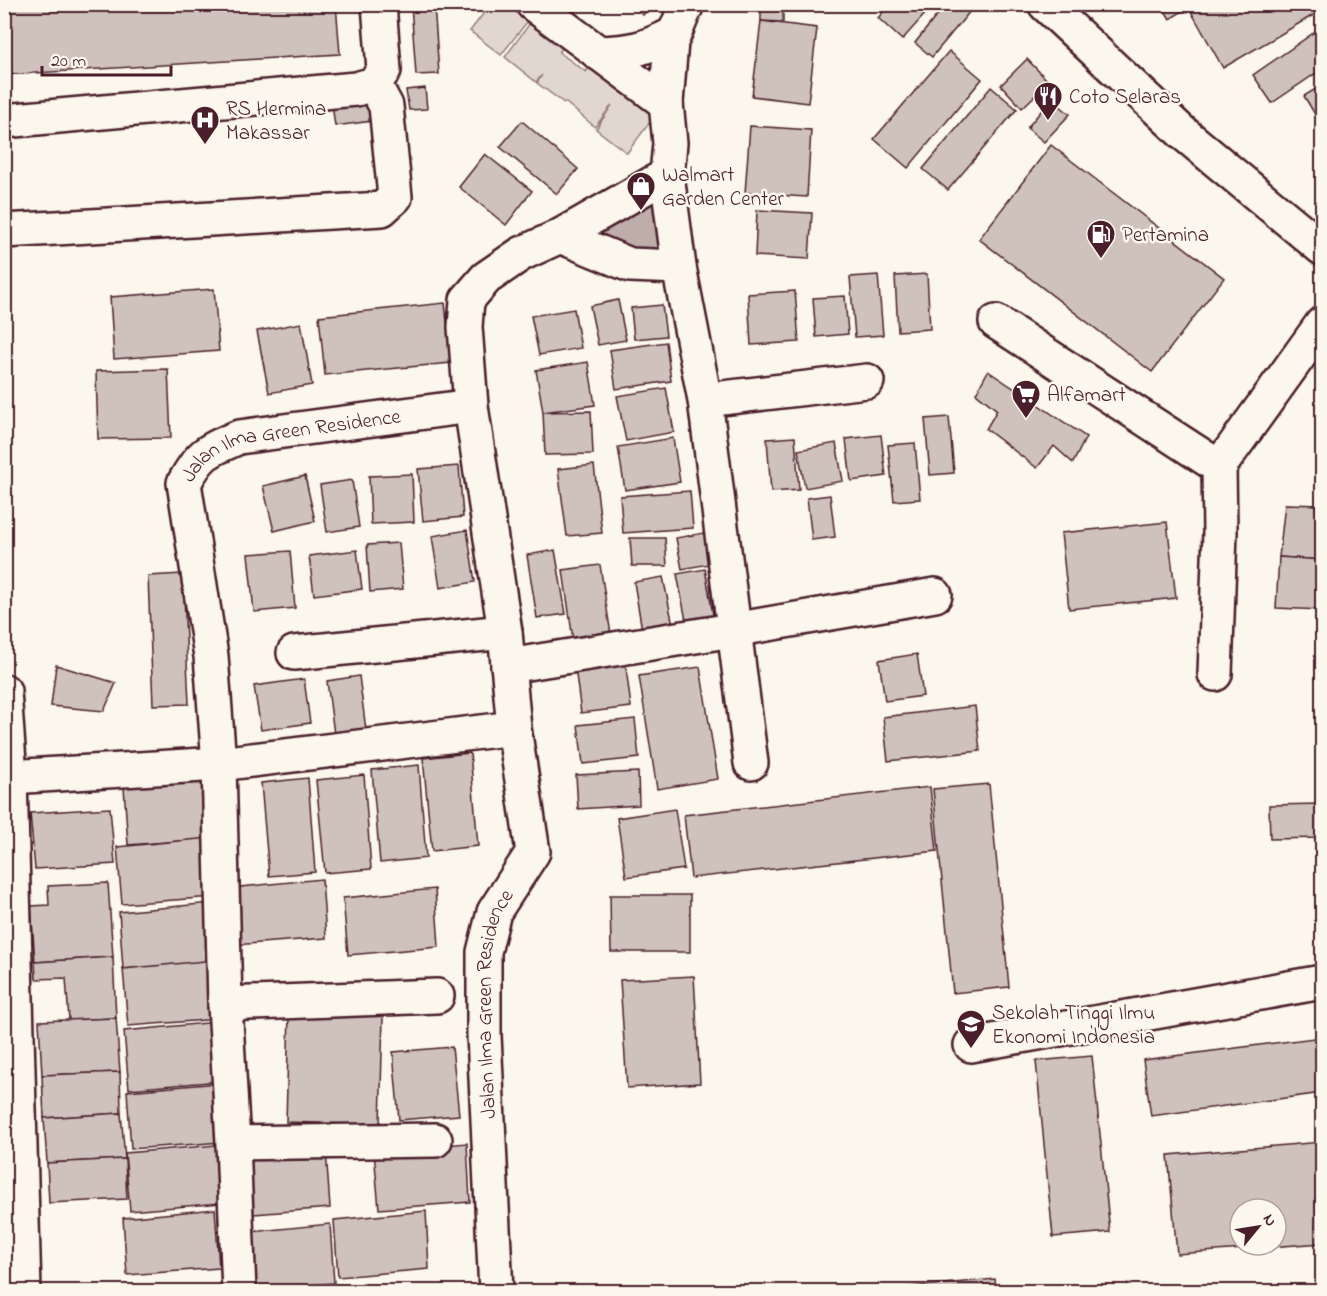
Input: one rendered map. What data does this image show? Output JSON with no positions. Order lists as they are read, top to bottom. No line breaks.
{"streets":{"street":["Jalan Ilma Green Residence"]},"places":{"restaurant":["Coto Selaras"],"hospital":["RS Hermina Makassar"],"shop":["Walmart Garden Center"],"fuel station":["Pertamina"],"supermarket":["Alfamart"],"school or university":["Sekolah Tinggi Ilmu Ekonomi Indonesia"]},"scale_bar":"20 m","north":"top right"}
